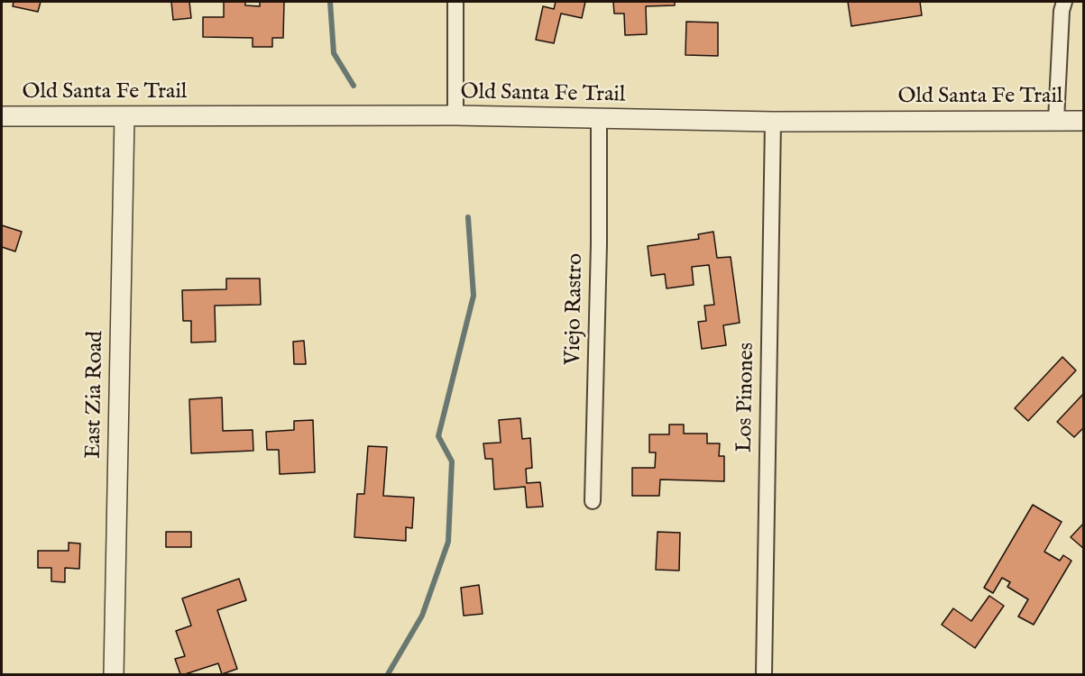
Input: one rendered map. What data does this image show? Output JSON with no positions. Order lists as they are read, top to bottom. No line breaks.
{"streets":{"street":["Old Santa Fe Trail","Viejo Rastro","East Zia Road","Los Pinones"]},"crossings":[["Old Santa Fe Trail","Viejo Rastro"],["Old Santa Fe Trail","East Zia Road"],["Old Santa Fe Trail","Los Pinones"]]}
